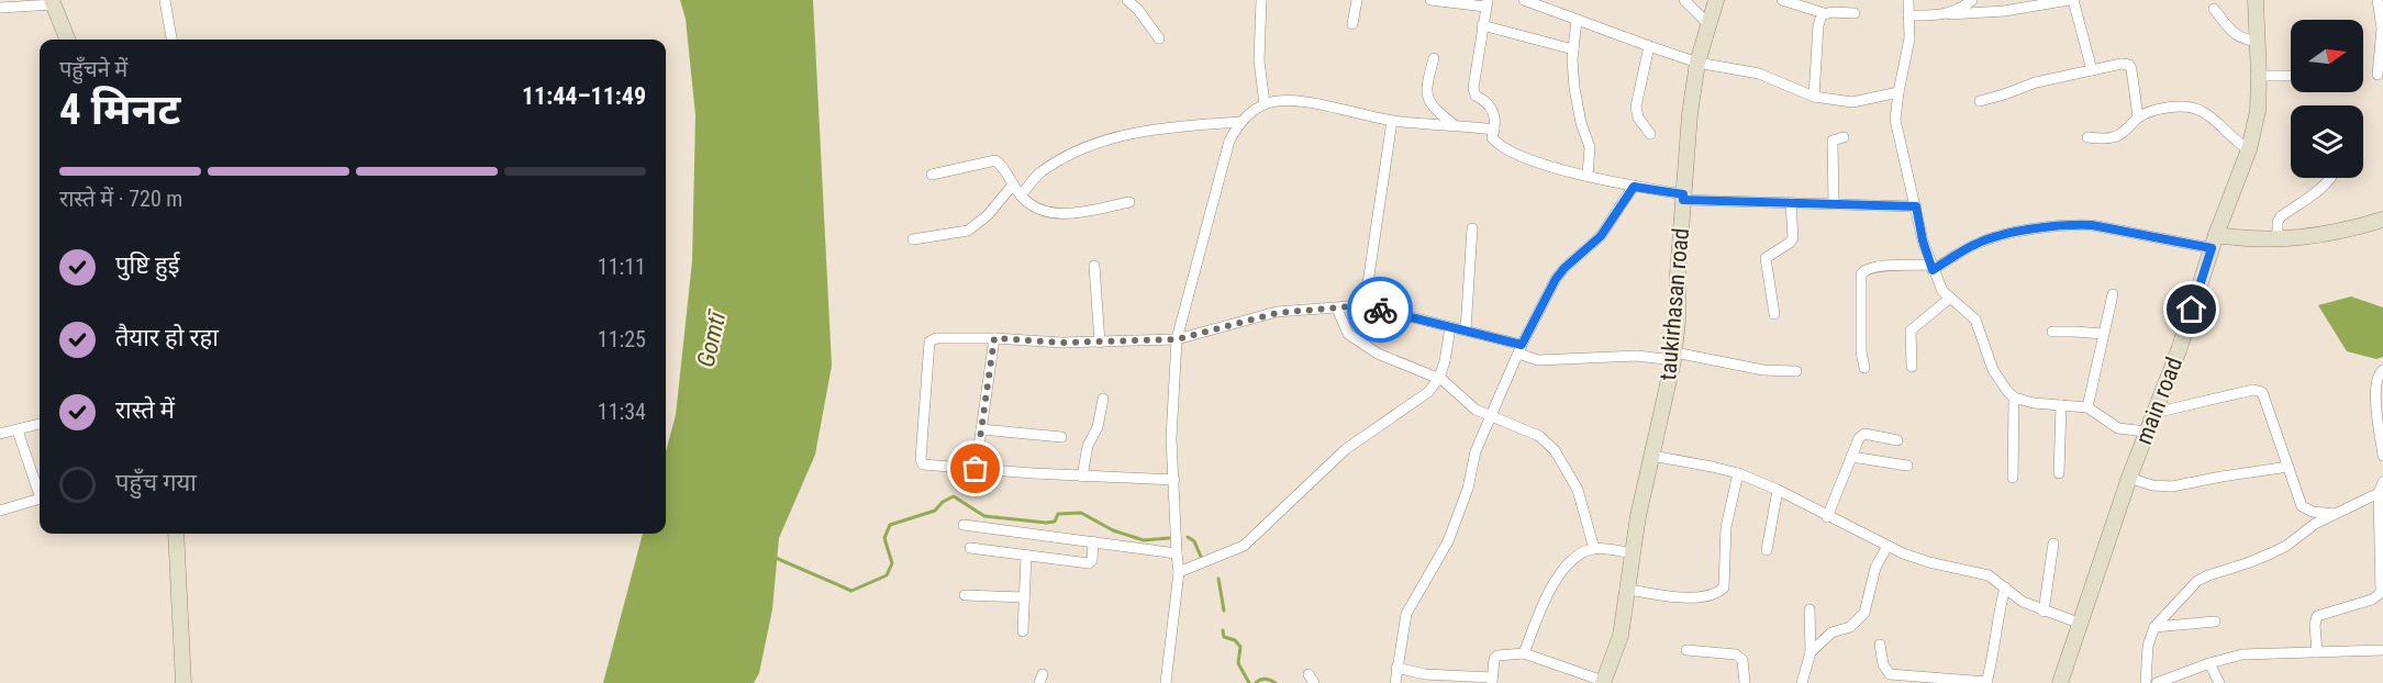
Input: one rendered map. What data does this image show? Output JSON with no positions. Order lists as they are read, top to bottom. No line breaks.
{"streets":{"main road":["taukirhasan road","main road"]},"water":["Gomtī"],"north":"right","page":{"heading":["4 मिनट","पहुँचने में","11:44–11:49"],"bar":"रास्ते में · 720 m","list":[["पुष्टि हुई","11:11"],["तैयार हो रहा","11:25"],["रास्ते में","11:34"],"पहुँच गया"]}}
